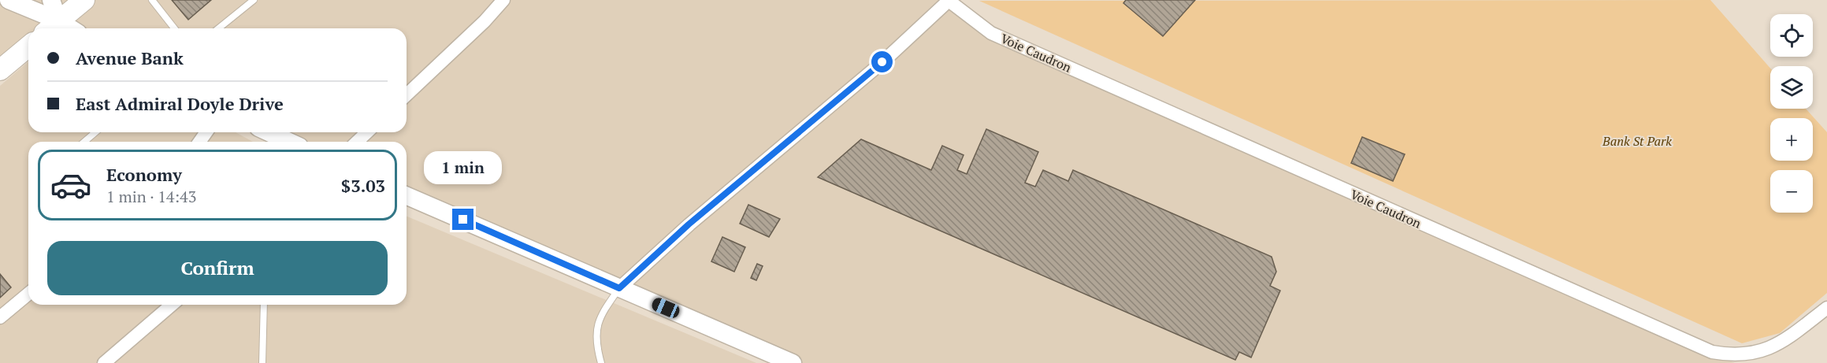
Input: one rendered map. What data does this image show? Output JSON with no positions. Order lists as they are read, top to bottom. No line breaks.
{"streets":{"street":["Voie Caudron"]},"parks":["Bank St Park"],"page":{"map_buttons":["+","−"],"banner":["Avenue Bank","East Admiral Doyle Drive"],"list":[{"name":"Economy","note":"1 min · 14:43","value":"$3.03"}],"bubble":"1 min","buttons":"Confirm"}}
